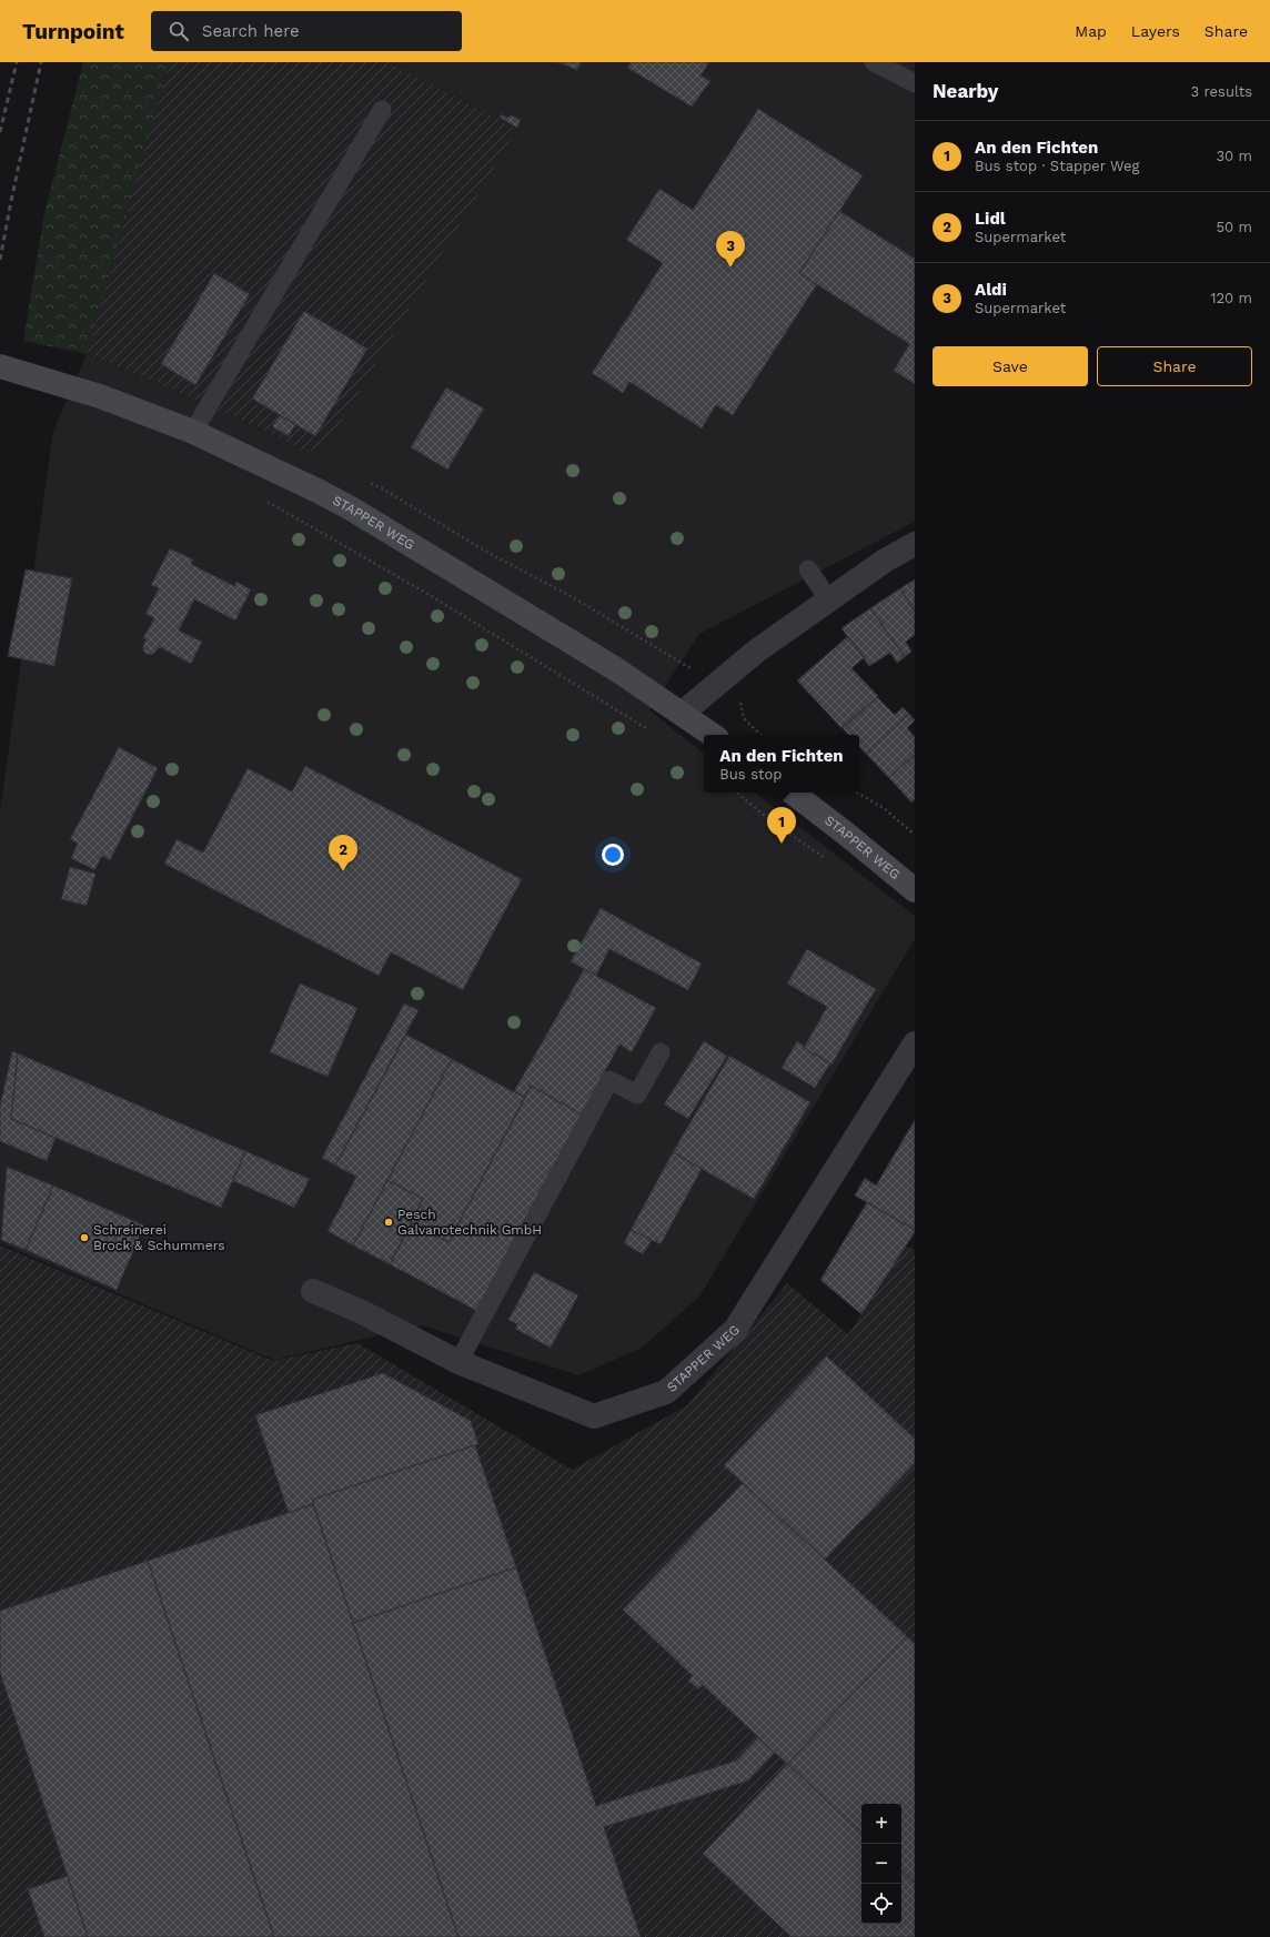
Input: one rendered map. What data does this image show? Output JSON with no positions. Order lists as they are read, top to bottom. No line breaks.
{"streets":{"main road":["STAPPER WEG"]},"places":["Pesch Galvanotechnik GmbH","Schreinerei Brock & Schummers"],"page":{"header":"Turnpoint","search":"Search here","nav":["Map","Layers","Share"],"heading":["Nearby","3 results"],"list":[{"mark":"1","name":"An den Fichten","note":"Bus stop · Stapper Weg","value":"30 m"},{"mark":"2","name":"Lidl","note":"Supermarket","value":"50 m"},{"mark":"3","name":"Aldi","note":"Supermarket","value":"120 m"}],"pins":["3","1","2"],"buttons":["Save","Share"],"popup":["An den Fichten","Bus stop"],"map_buttons":["+","−"]}}
